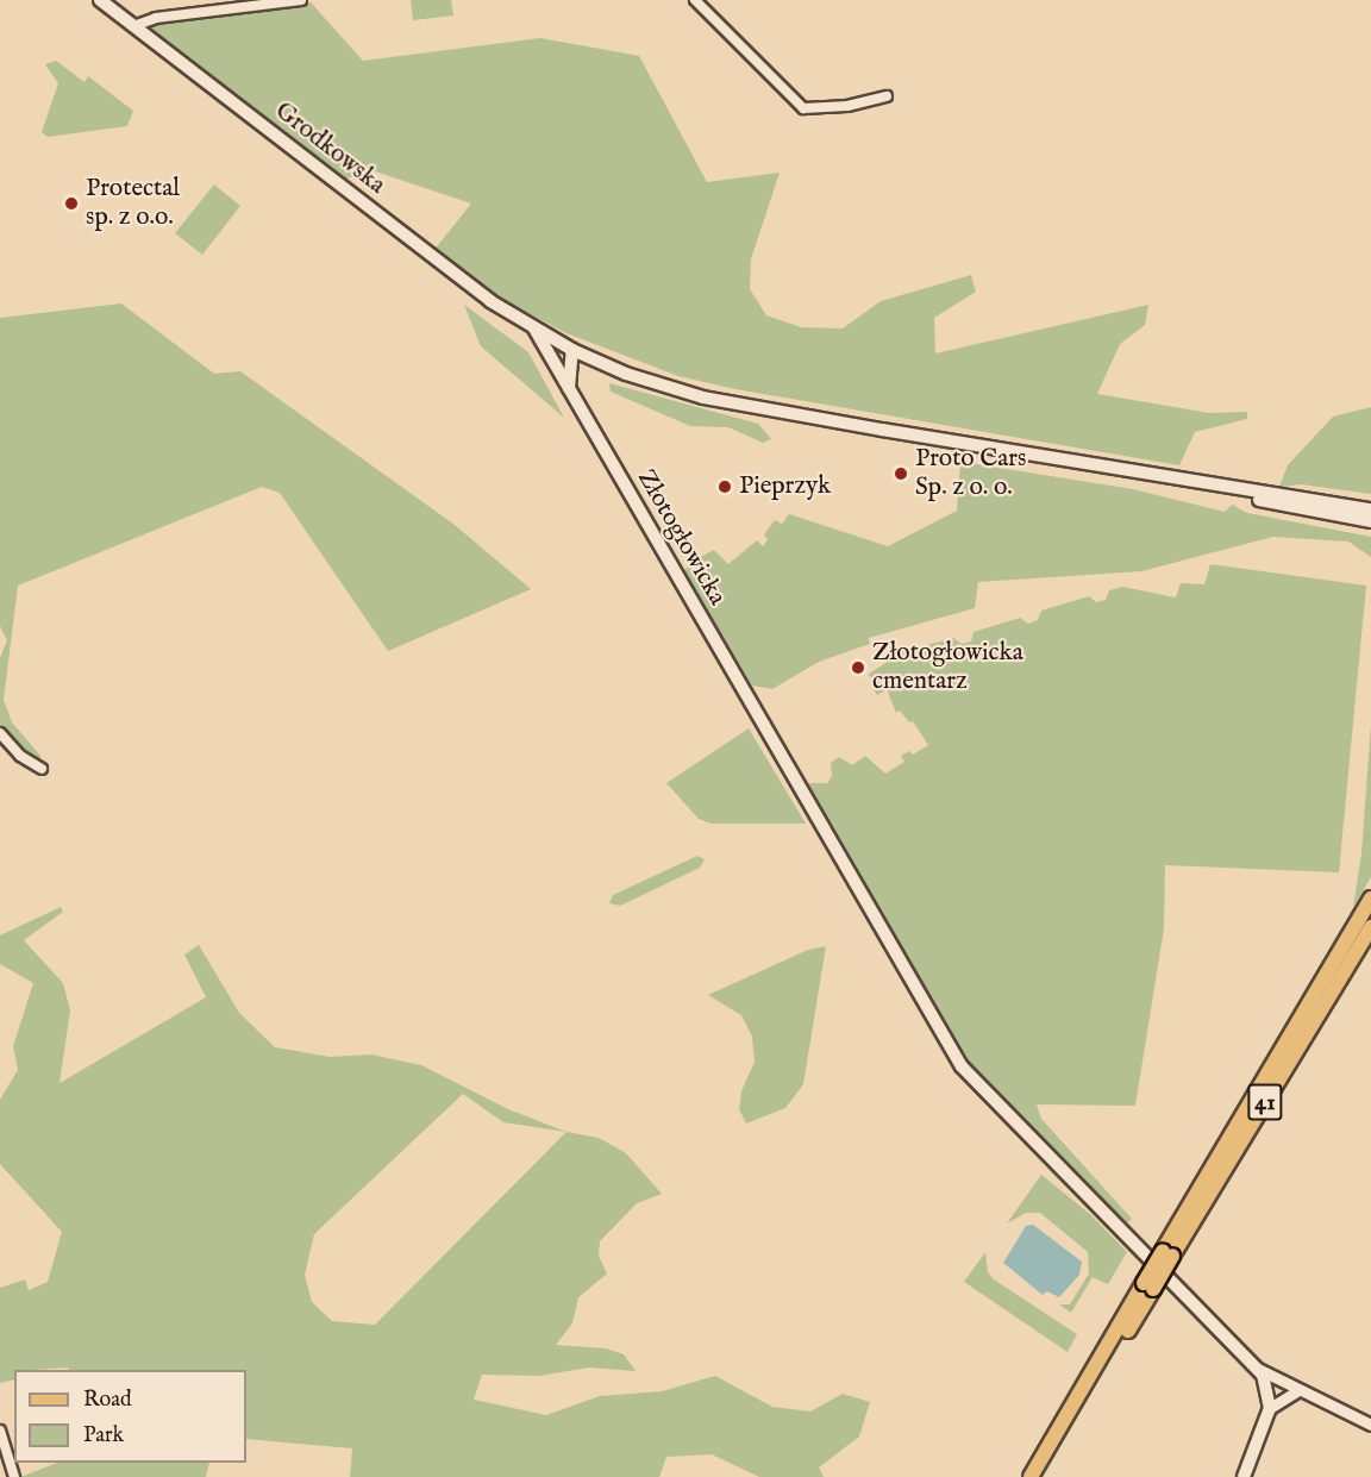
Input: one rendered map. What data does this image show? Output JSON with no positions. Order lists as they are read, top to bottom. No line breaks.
{"streets":{"main road":["Grodkowska","Złotogłowicka","41"]},"crossings":[["Grodkowska","Złotogłowicka"]],"places":["Protectal sp. z o.o.","Proto Cars Sp. z o. o.","Pieprzyk","Złotogłowicka cmentarz"],"legend":["Road","Park"]}
